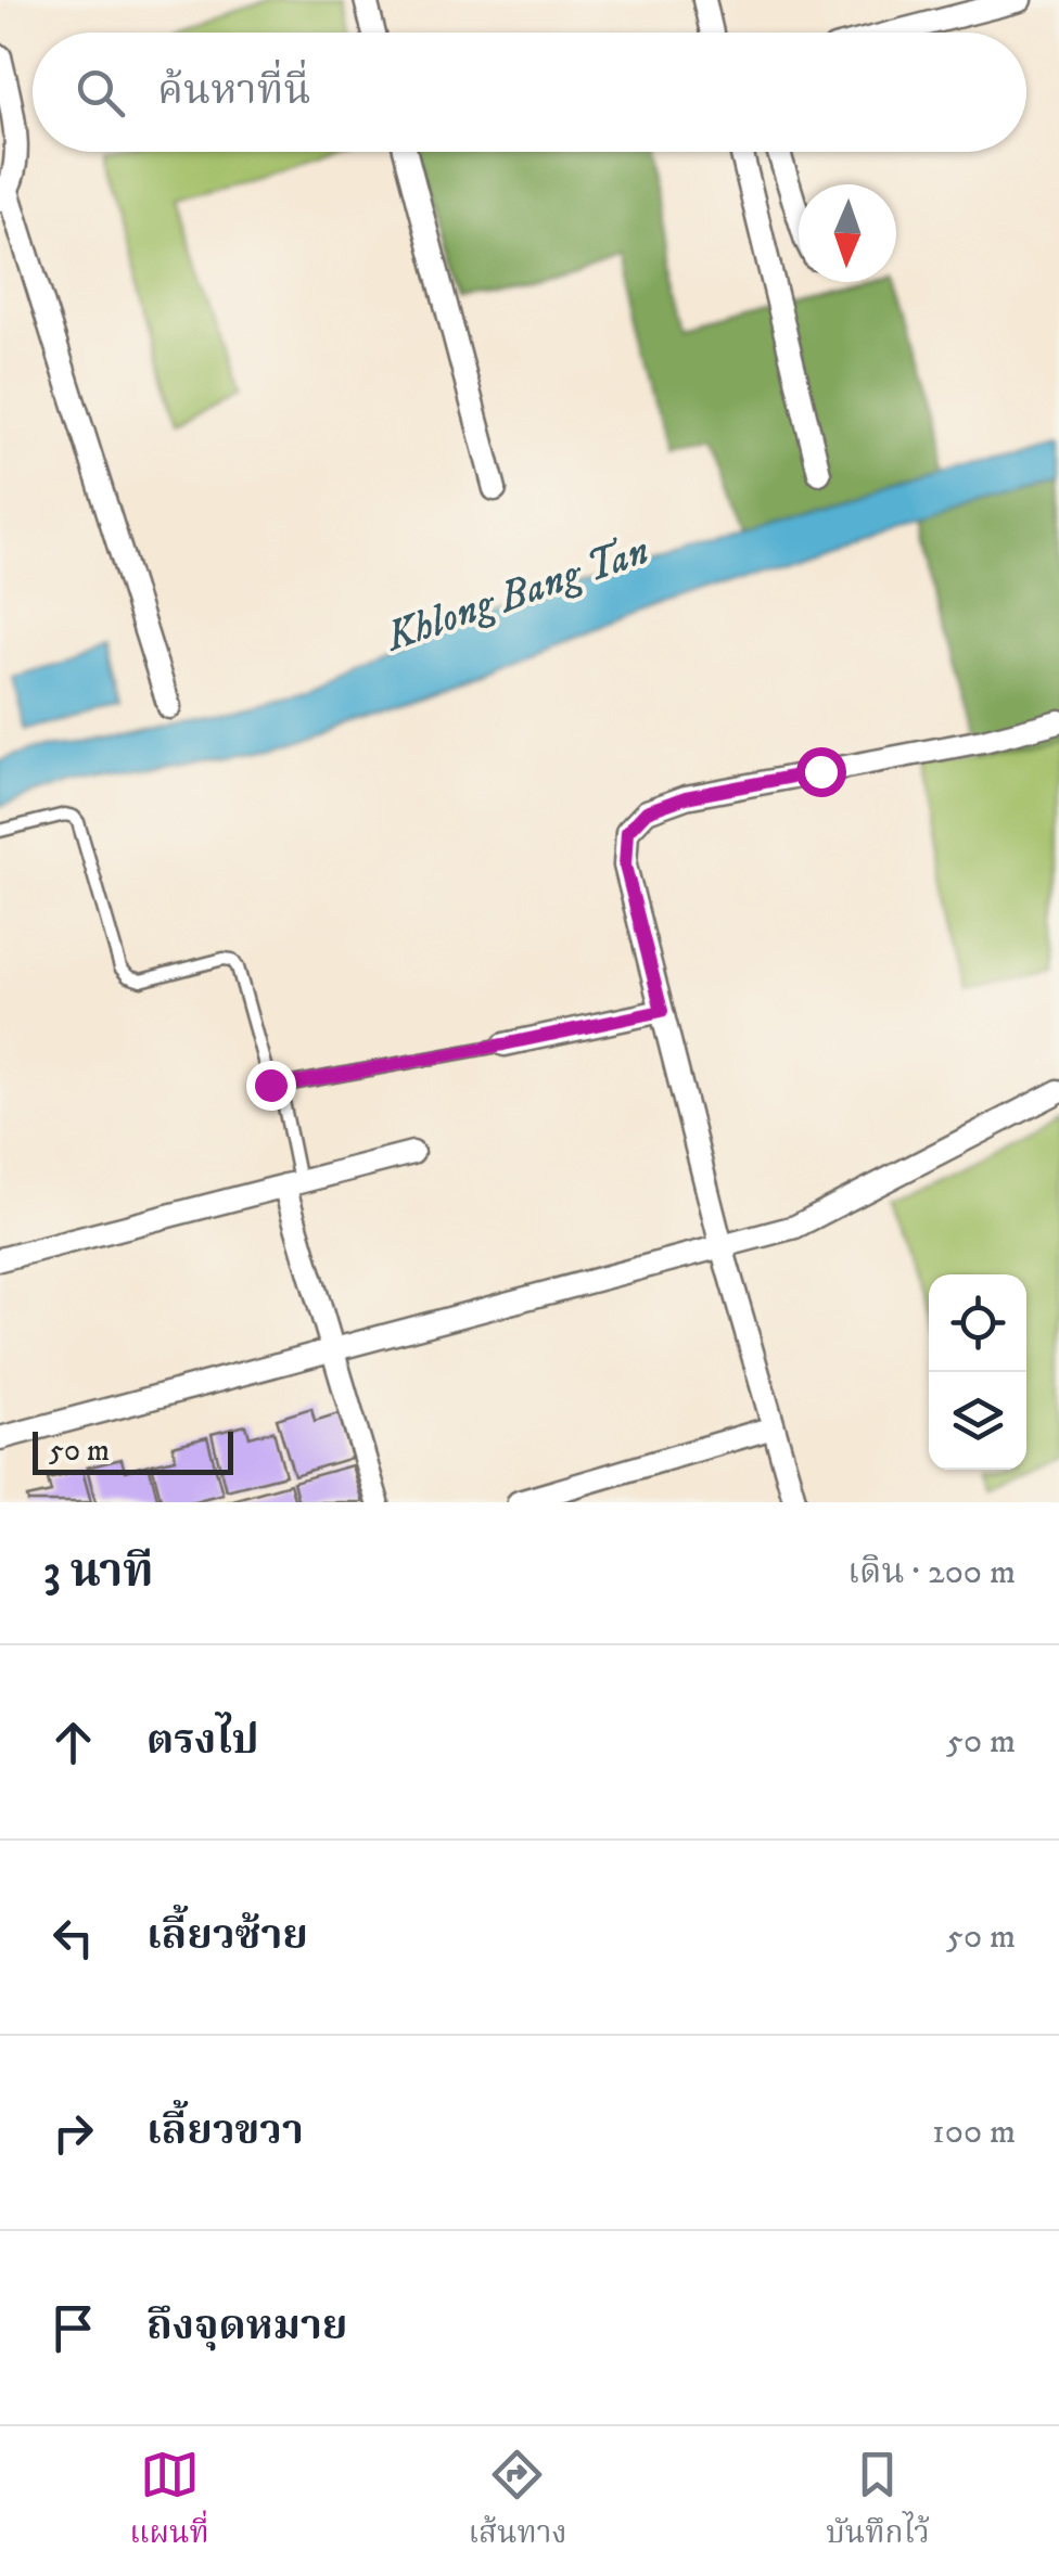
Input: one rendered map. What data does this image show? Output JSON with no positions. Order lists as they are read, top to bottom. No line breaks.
{"water":["Khlong Bang Tan"],"scale_bar":"50 m","north":"bottom","page":{"search":"ค้นหาที่นี่","scale":"50 m","heading":["3 นาที","เดิน · 200 m"],"list":[["ตรงไป","50 m"],["เลี้ยวซ้าย","50 m"],["เลี้ยวขวา","100 m"],"ถึงจุดหมาย"],"nav":["แผนที่","เส้นทาง","บันทึกไว้"]}}
